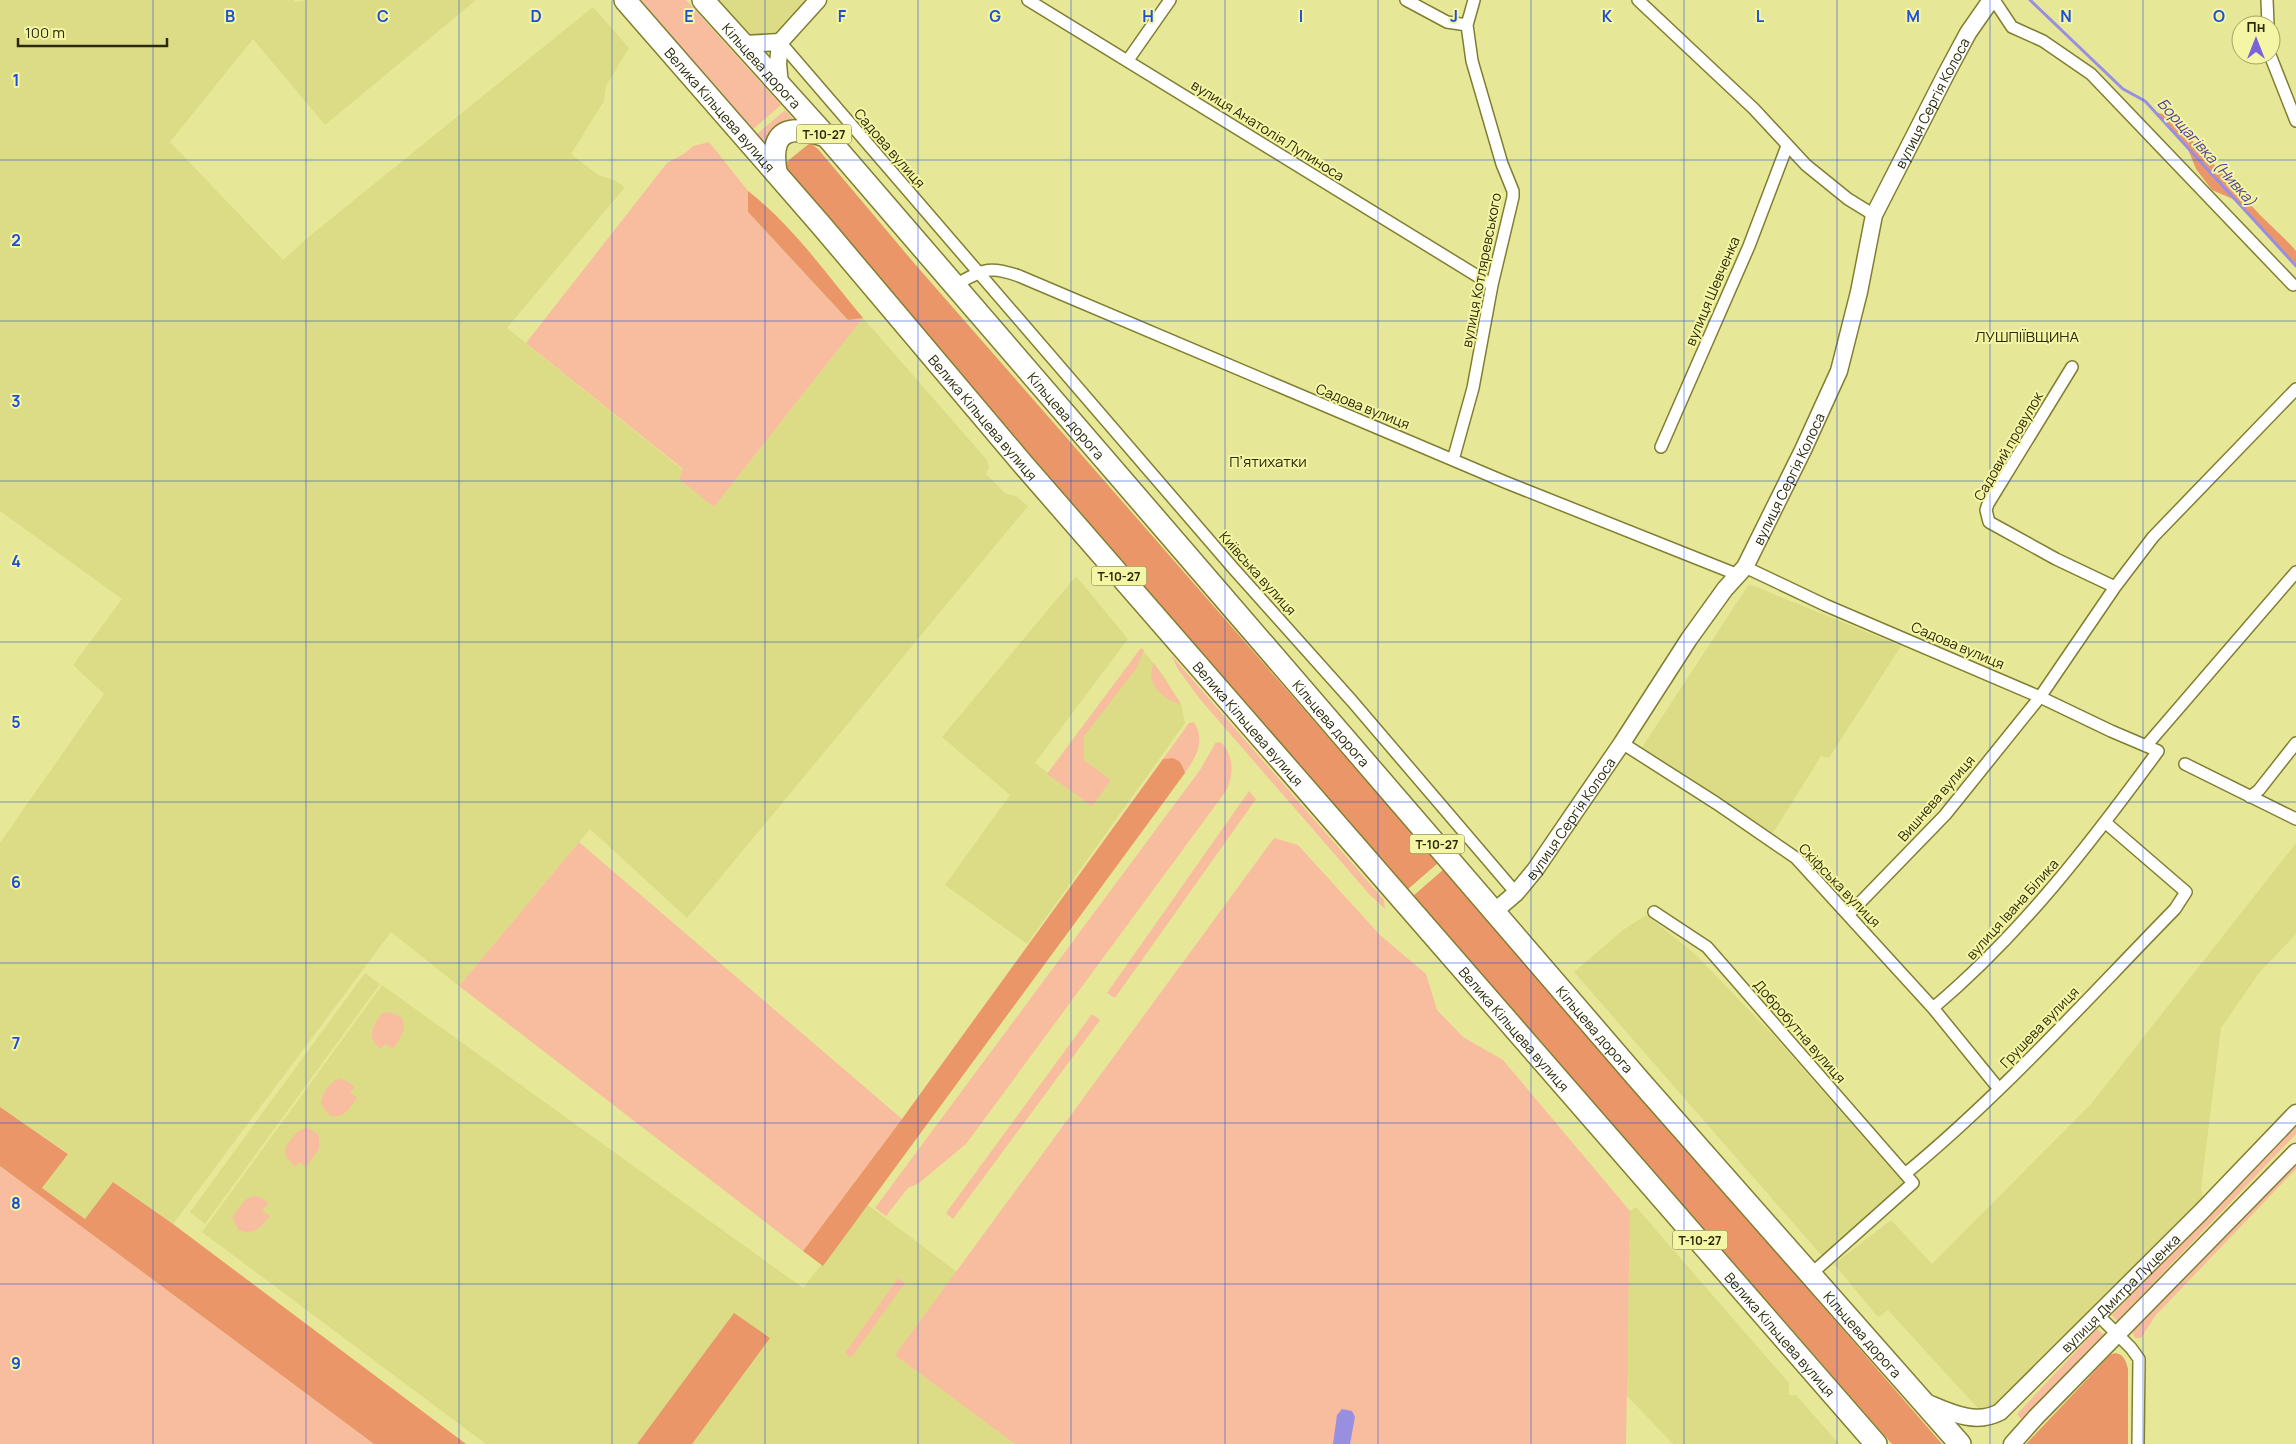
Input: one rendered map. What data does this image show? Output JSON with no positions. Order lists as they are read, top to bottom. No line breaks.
{"streets":{"highway":["Кільцева дорога","Велика Кільцева вулиця","Т-10-27"],"street":["вулиця Сергія Колоса","вулиця Анатолія Лупиноса","Садова вулиця","вулиця Котляревського","вулиця Шевченка","Садовий провулок","Київська вулиця","Вишнева вулиця","Скіфська вулиця","вулиця Івана Білика","Грушева вулиця","Добробутна вулиця","вулиця Дмитра Луценка"]},"crossings":[["Кільцева дорога","вулиця Сергія Колоса"],["Кільцева дорога","Садова вулиця"],["Кільцева дорога","Добробутна вулиця"],["Кільцева дорога","вулиця Дмитра Луценка"],["вулиця Сергія Колоса","Садова вулиця"],["вулиця Сергія Колоса","Київська вулиця"],["вулиця Сергія Колоса","Скіфська вулиця"],["вулиця Анатолія Лупиноса","вулиця Котляревського"],["Садова вулиця","вулиця Котляревського"],["Садова вулиця","Київська вулиця"],["Садова вулиця","Вишнева вулиця"],["Садова вулиця","вулиця Івана Білика"],["Вишнева вулиця","Скіфська вулиця"],["Скіфська вулиця","вулиця Івана Білика"],["Скіфська вулиця","Грушева вулиця"],["вулиця Івана Білика","Грушева вулиця"],["Грушева вулиця","Добробутна вулиця"]],"districts":["ЛУШПІЇВЩИНА","Пʼятихатки"],"water":["Борщагівка (Нивка)"],"scale_bar":"100 m","north":"top","grid":{"columns":["B","C","D","E","F","G","H","I","J","K","L","M","N","O"],"rows":["1","2","3","4","5","6","7","8","9"]}}
